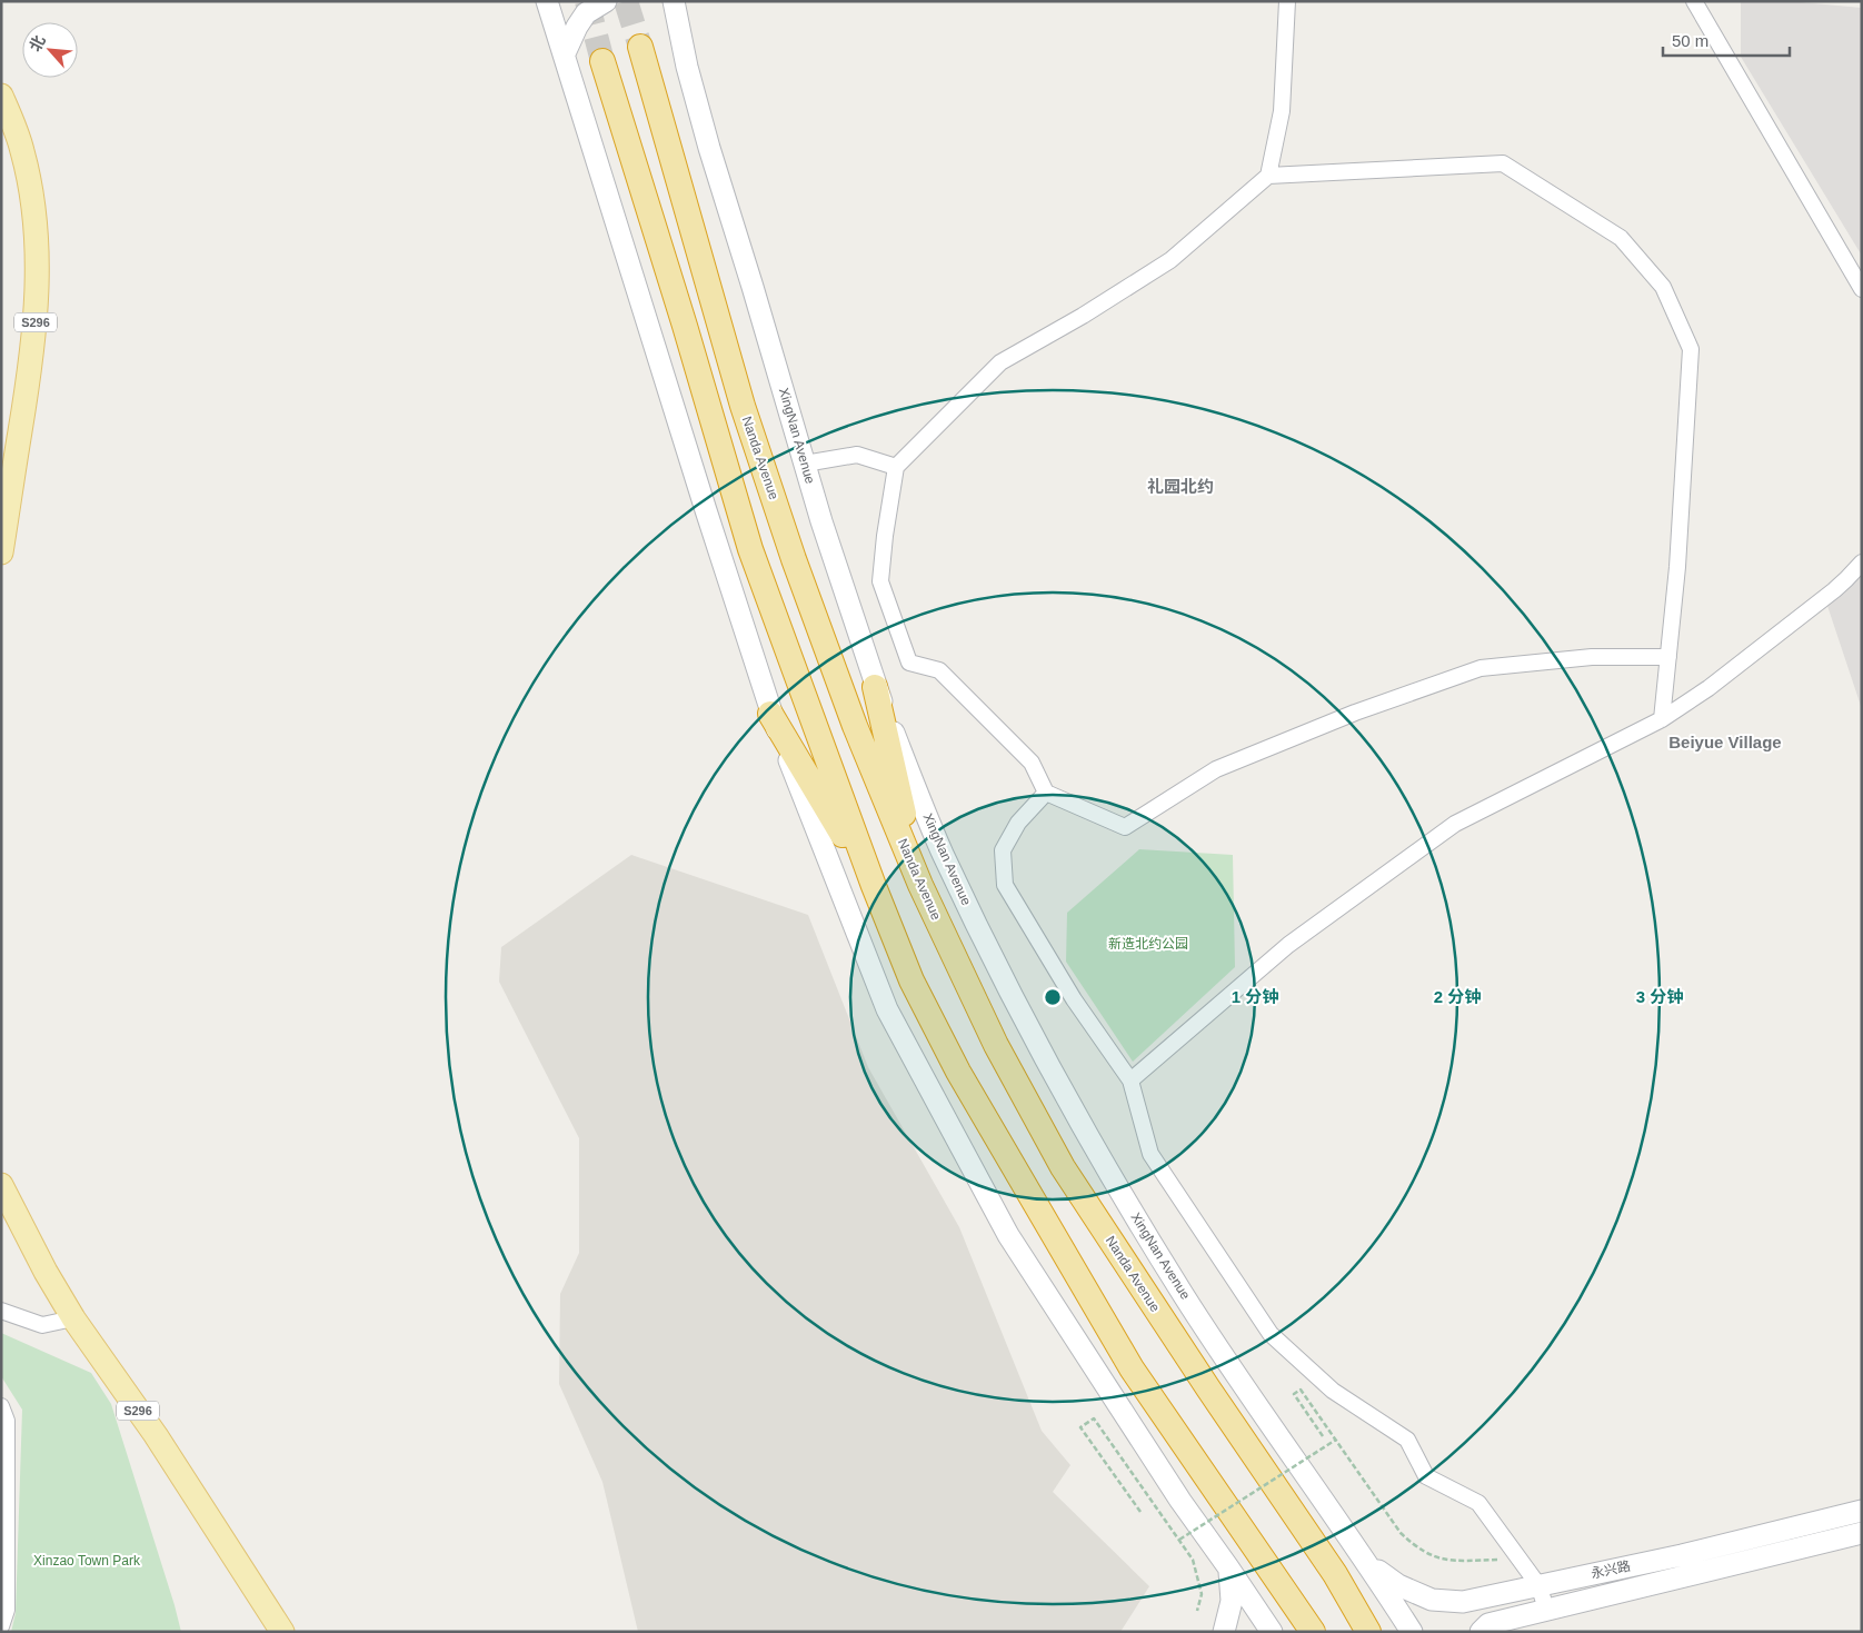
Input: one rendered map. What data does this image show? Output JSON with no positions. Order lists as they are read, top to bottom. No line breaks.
{"streets":{"highway":["Nanda Avenue"],"main road":["S296","XingNan Avenue","永兴路"]},"crossings":[["XingNan Avenue","永兴路"]],"districts":["礼园北约","Beiyue Village"],"parks":["新造北约公园","Xinzao Town Park"],"scale_bar":"50 m","north":"top left","rings":["1 分钟","2 分钟","3 分钟"]}
